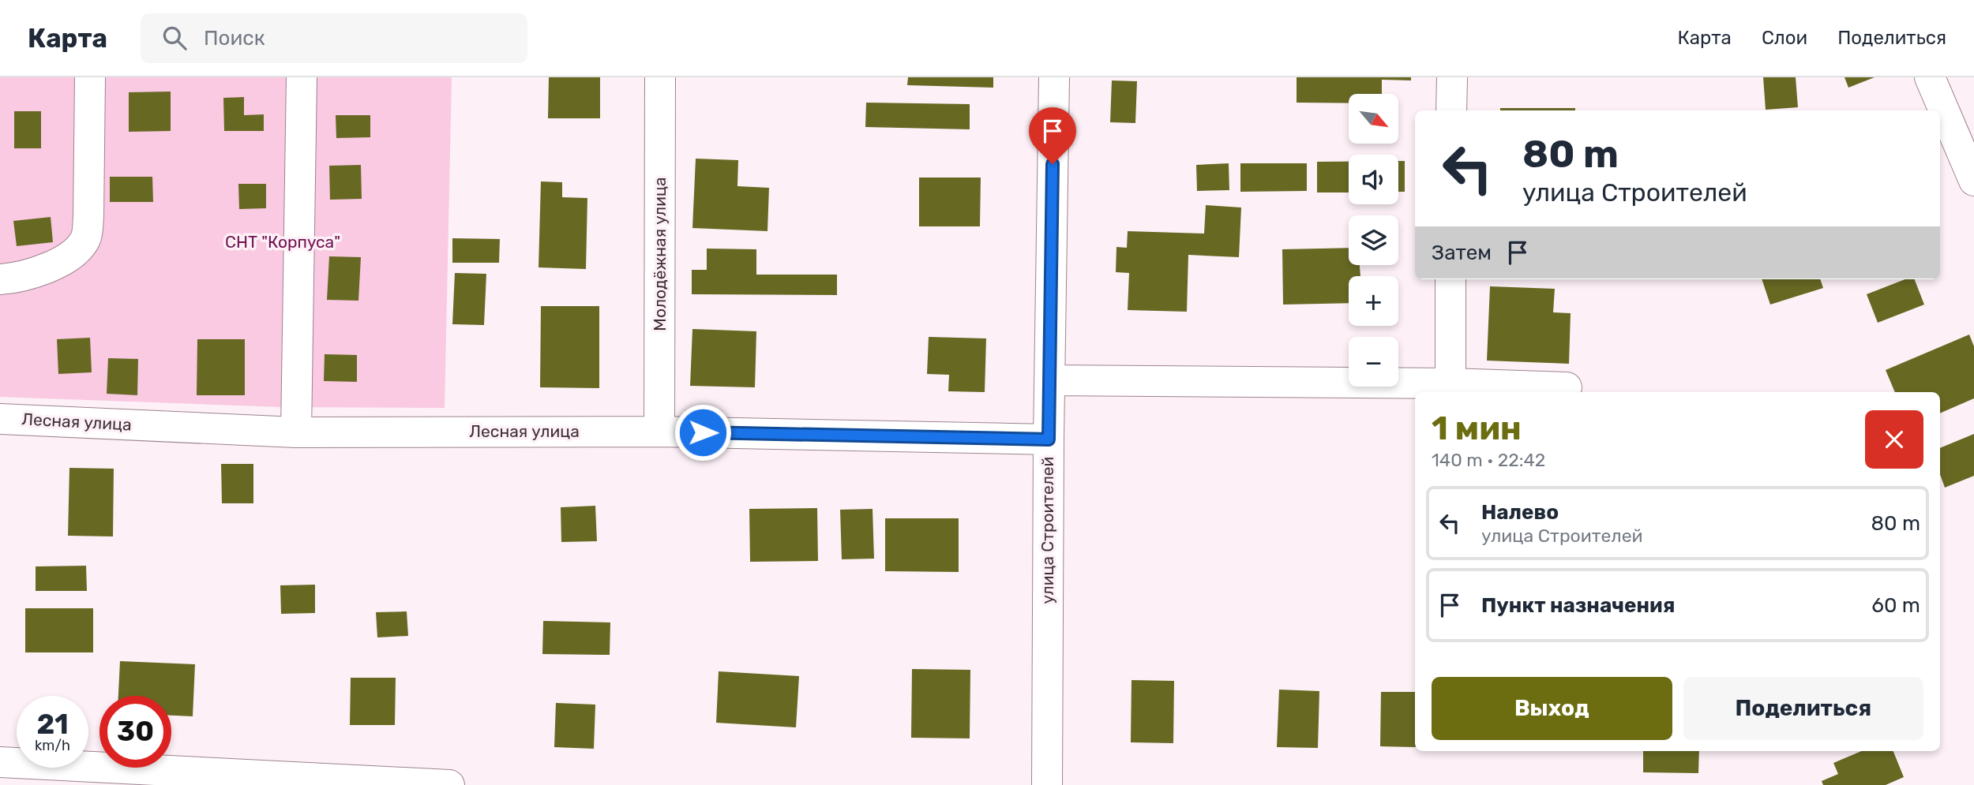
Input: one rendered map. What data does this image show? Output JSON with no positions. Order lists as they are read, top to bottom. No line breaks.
{"streets":{"street":["Молодёжная улица","Лесная улица","улица Строителей"]},"crossings":[["Молодёжная улица","Лесная улица"],["Лесная улица","улица Строителей"]],"parks":["СНТ \"Корпуса\""],"north":"bottom right","page":{"header":"Карта","search":"Поиск","nav":["Карта","Слои","Поделиться"],"map_buttons":["+","−"],"turn":["80 m","улица Строителей"],"then":"Затем","heading":["1 мин","140 m · 22:42"],"list":[{"name":"Налево","note":"улица Строителей","value":"80 m"},{"name":"Пункт назначения","value":"60 m"}],"buttons":["Выход","Поделиться"],"speed":"21 km/h","limit":"30"}}
